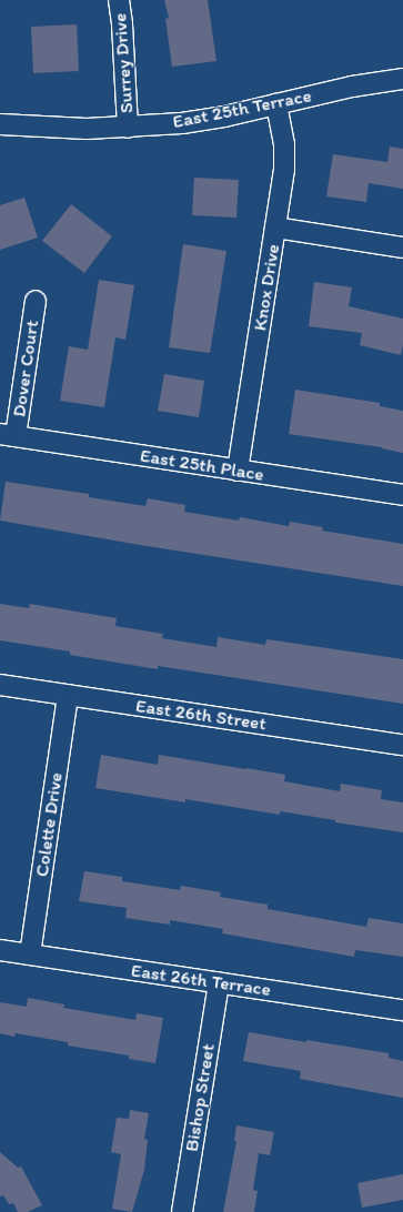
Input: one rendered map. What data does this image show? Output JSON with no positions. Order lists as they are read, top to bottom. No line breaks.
{"streets":{"street":["Surrey Drive","East 25th Terrace","Knox Drive","Dover Court","East 25th Place","East 26th Street","Colette Drive","East 26th Terrace","Bishop Street"]},"crossings":[["Surrey Drive","East 25th Terrace"],["East 25th Terrace","Knox Drive"],["Knox Drive","East 25th Place"],["Dover Court","East 25th Place"],["East 26th Street","Colette Drive"],["Colette Drive","East 26th Terrace"],["East 26th Terrace","Bishop Street"]]}
